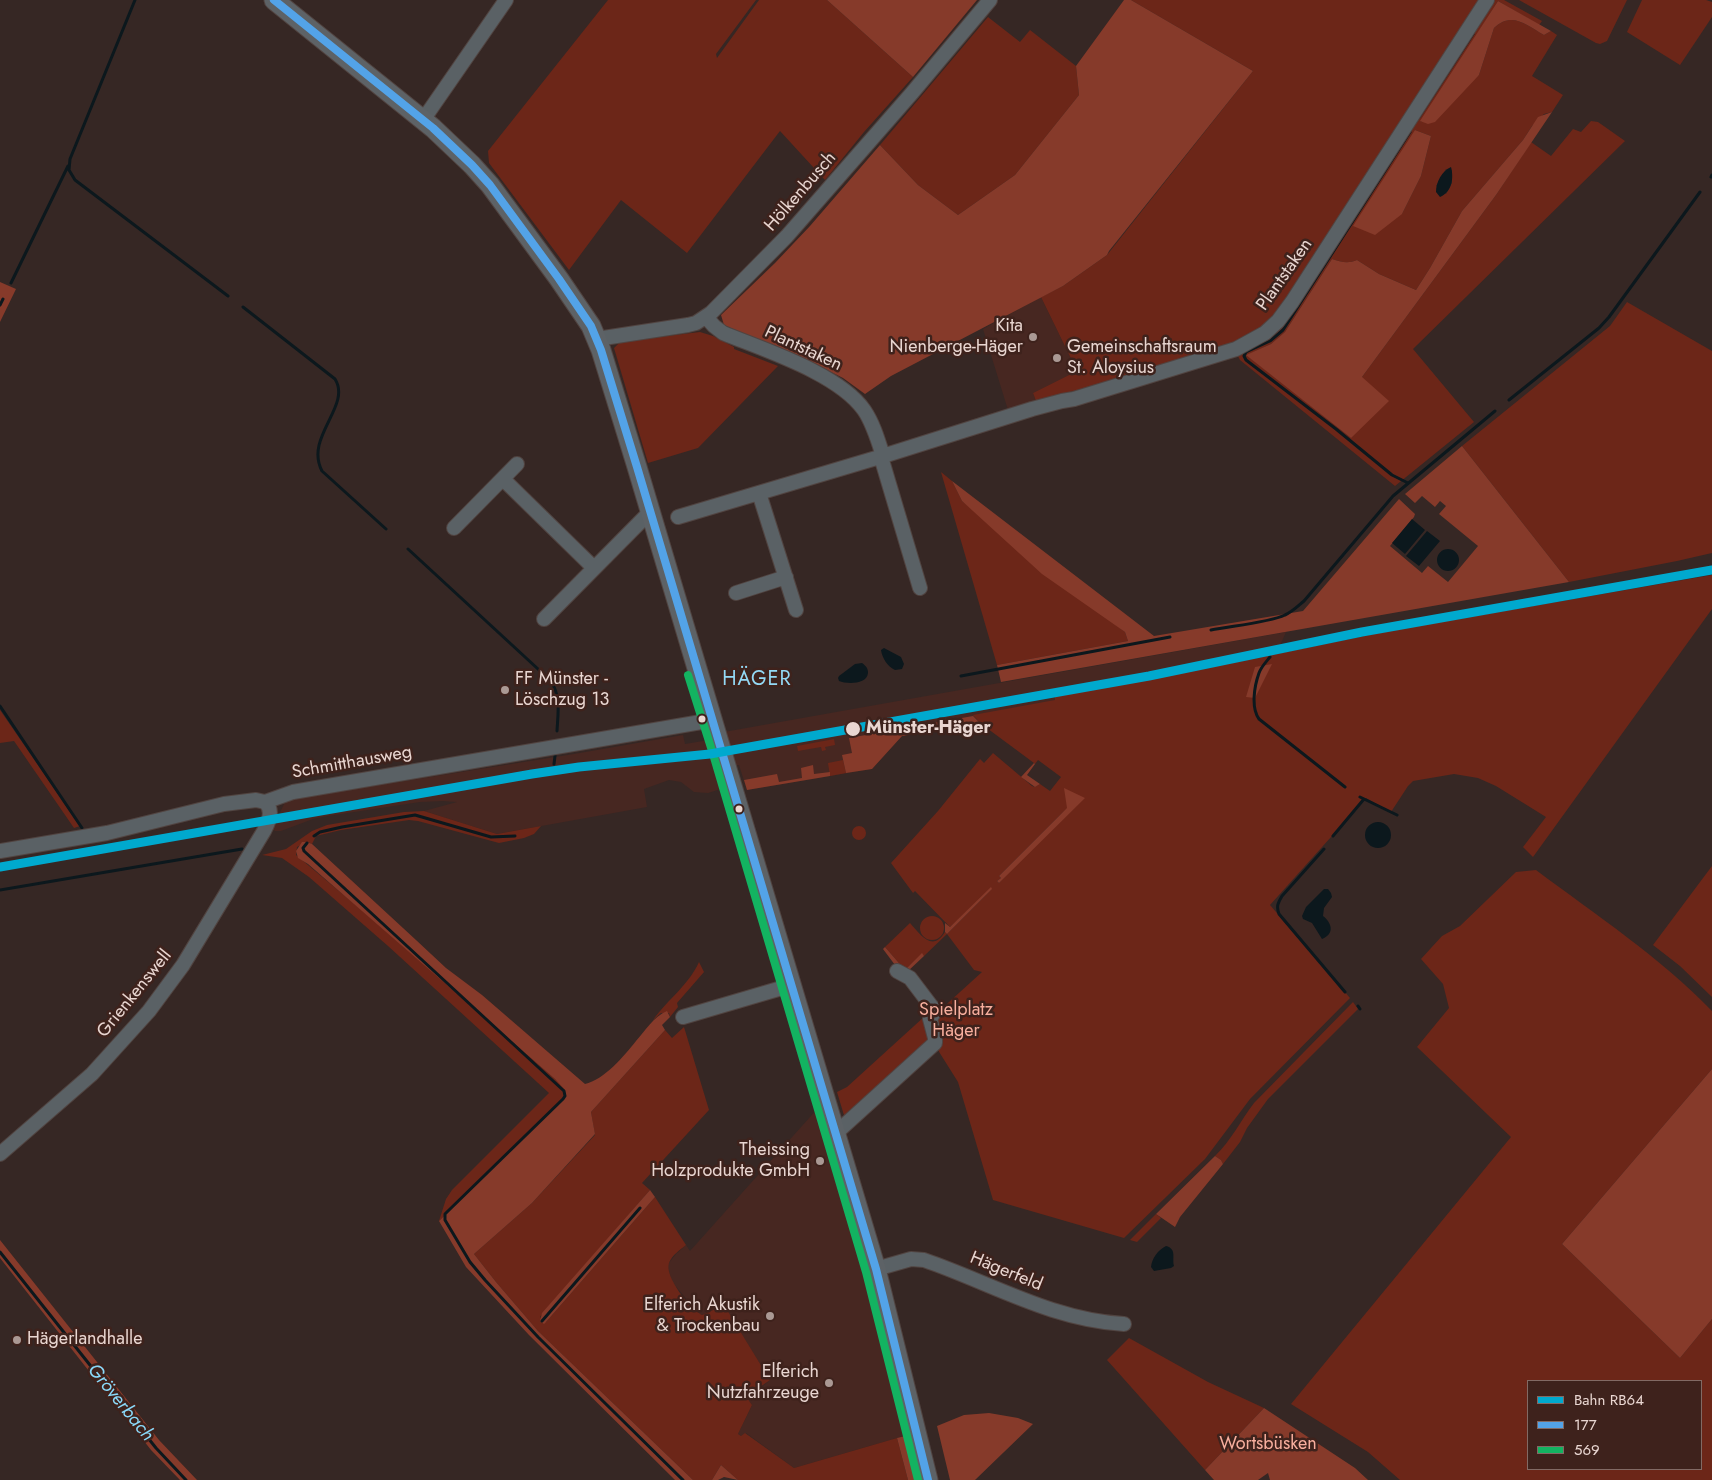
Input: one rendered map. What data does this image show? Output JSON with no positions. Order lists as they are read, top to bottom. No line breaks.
{"streets":{"street":["Hölkenbusch","Plantstaken","Schmitthausweg","Grienkenswell","Hägerfeld"]},"crossings":[["Hölkenbusch","Plantstaken"],["Schmitthausweg","Grienkenswell"]],"districts":["HÄGER"],"water":["Gröverbach"],"parks":["Spielplatz Häger","Wortsbüsken"],"places":["Kita Nienberge-Häger","Gemeinschaftsraum St. Aloysius","FF Münster - Löschzug 13","Münster-Häger","Theissing Holzprodukte GmbH","Elferich Akustik & Trockenbau","Hägerlandhalle","Elferich Nutzfahrzeuge"],"lines":["transit line 177","rail line RB64","transit line 569"],"legend":["Bahn RB64","177","569"]}
